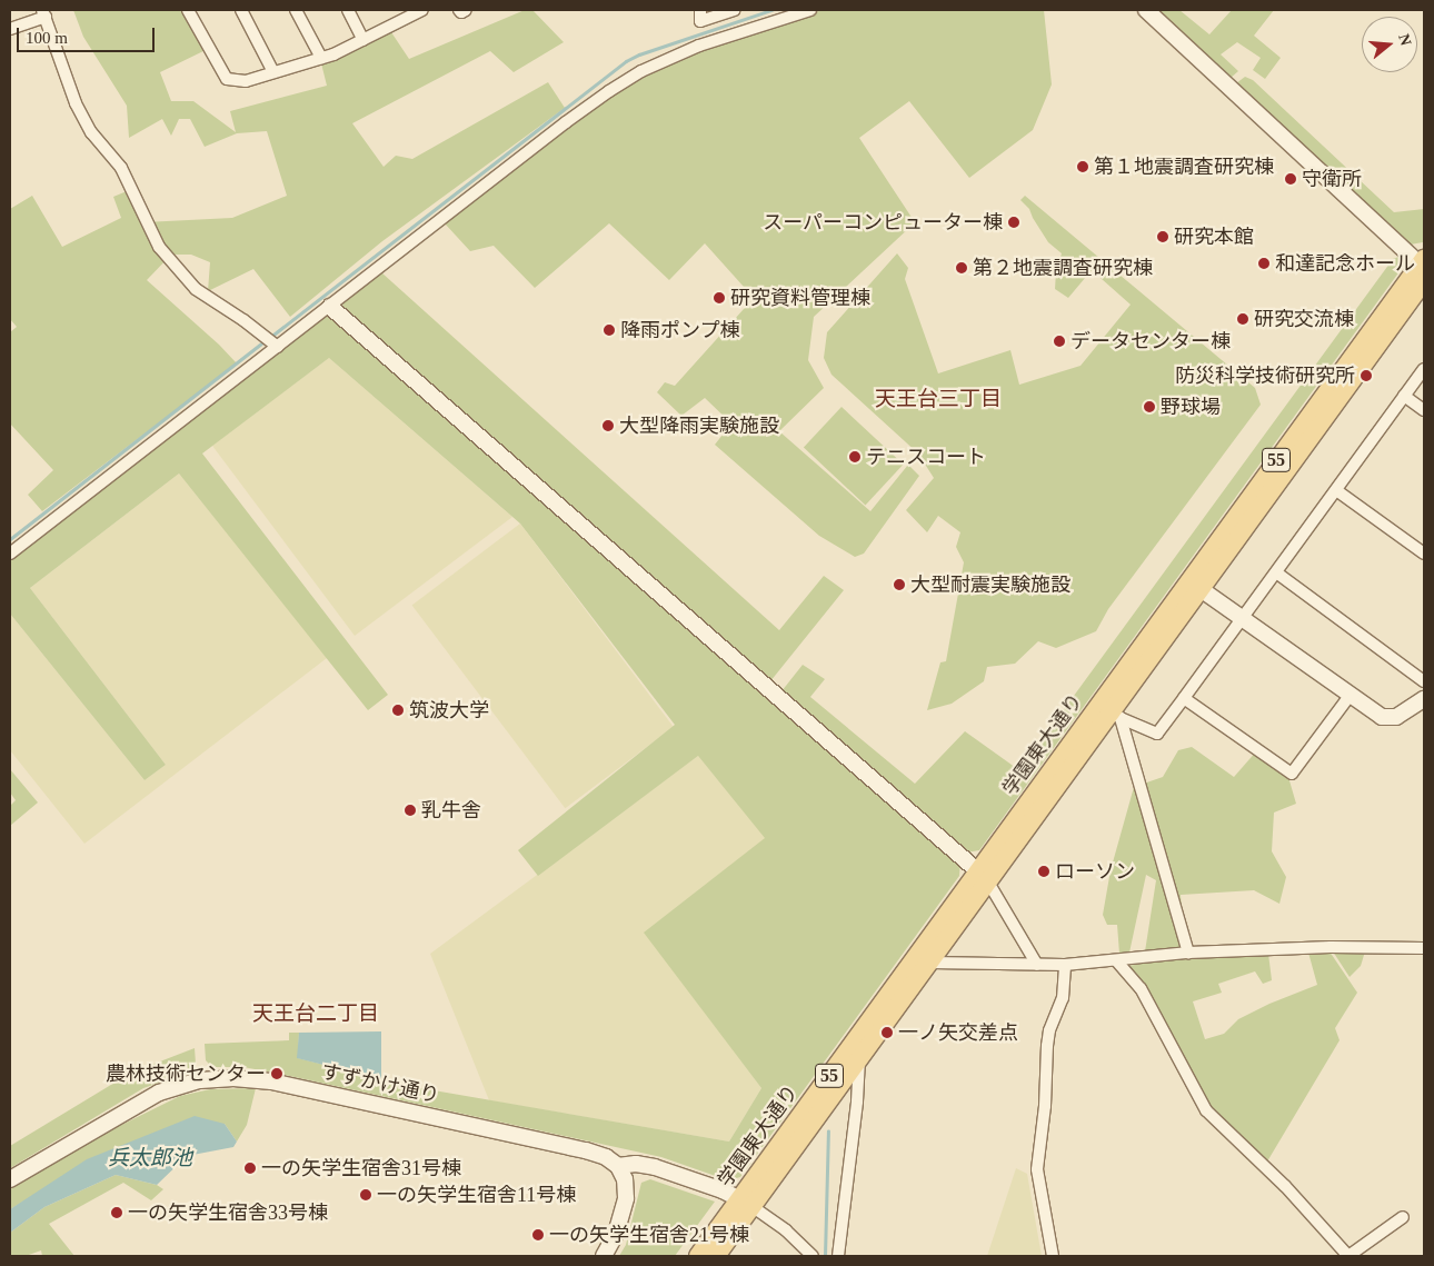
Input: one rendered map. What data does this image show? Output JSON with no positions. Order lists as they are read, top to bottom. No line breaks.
{"streets":{"main road":["55","学園東大通り"],"street":["すずかけ通り"]},"crossings":[["学園東大通り","すずかけ通り"]],"districts":["天王台三丁目","天王台二丁目"],"water":["兵太郎池"],"places":["第１地震調査研究棟","守衛所","スーパーコンピューター棟","研究本館","和達記念ホール","第２地震調査研究棟","研究資料管理棟","研究交流棟","降雨ポンプ棟","データセンター棟","防災科学技術研究所","野球場","大型降雨実験施設","テニスコート","大型耐震実験施設","筑波大学","乳牛舎","ローソン","一ノ矢交差点","農林技術センター","一の矢学生宿舎31号棟","一の矢学生宿舎11号棟","一の矢学生宿舎33号棟","一の矢学生宿舎21号棟"],"scale_bar":"100 m","north":"right"}
